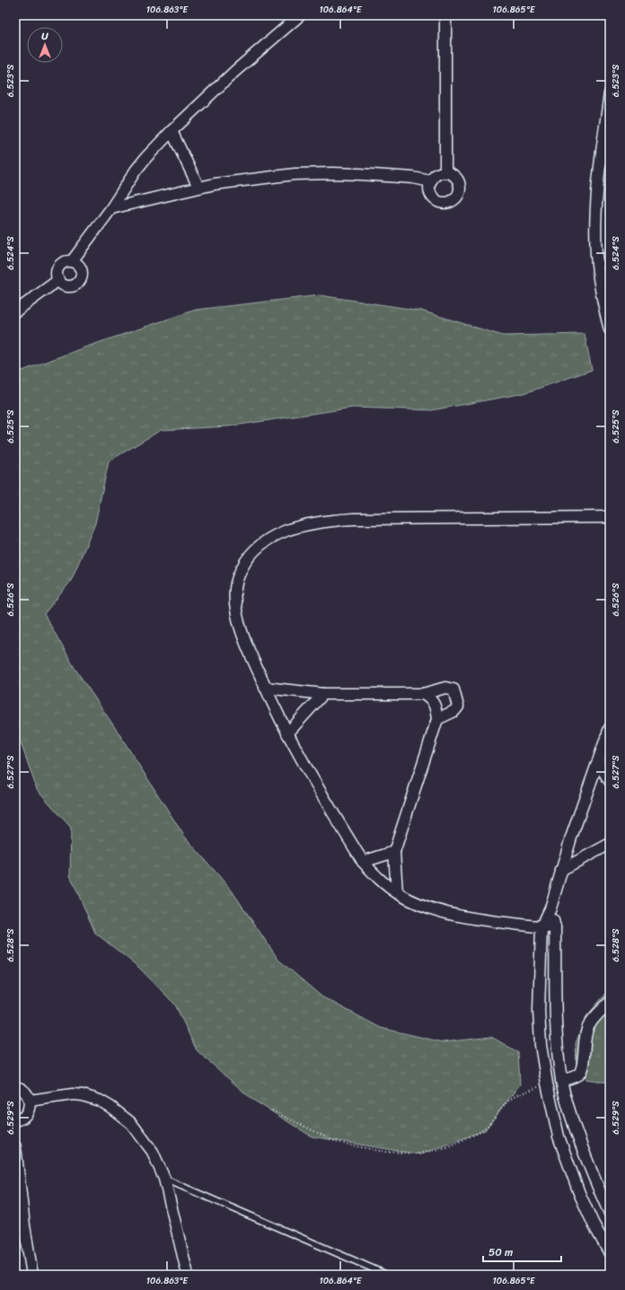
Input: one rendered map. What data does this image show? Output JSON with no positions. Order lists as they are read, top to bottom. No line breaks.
{"scale_bar":"50 m","north":"top","coordinates":["106.863°E","106.864°E","106.865°E","6.523°S","6.524°S","6.525°S","6.526°S","6.527°S","6.528°S","6.529°S"]}
